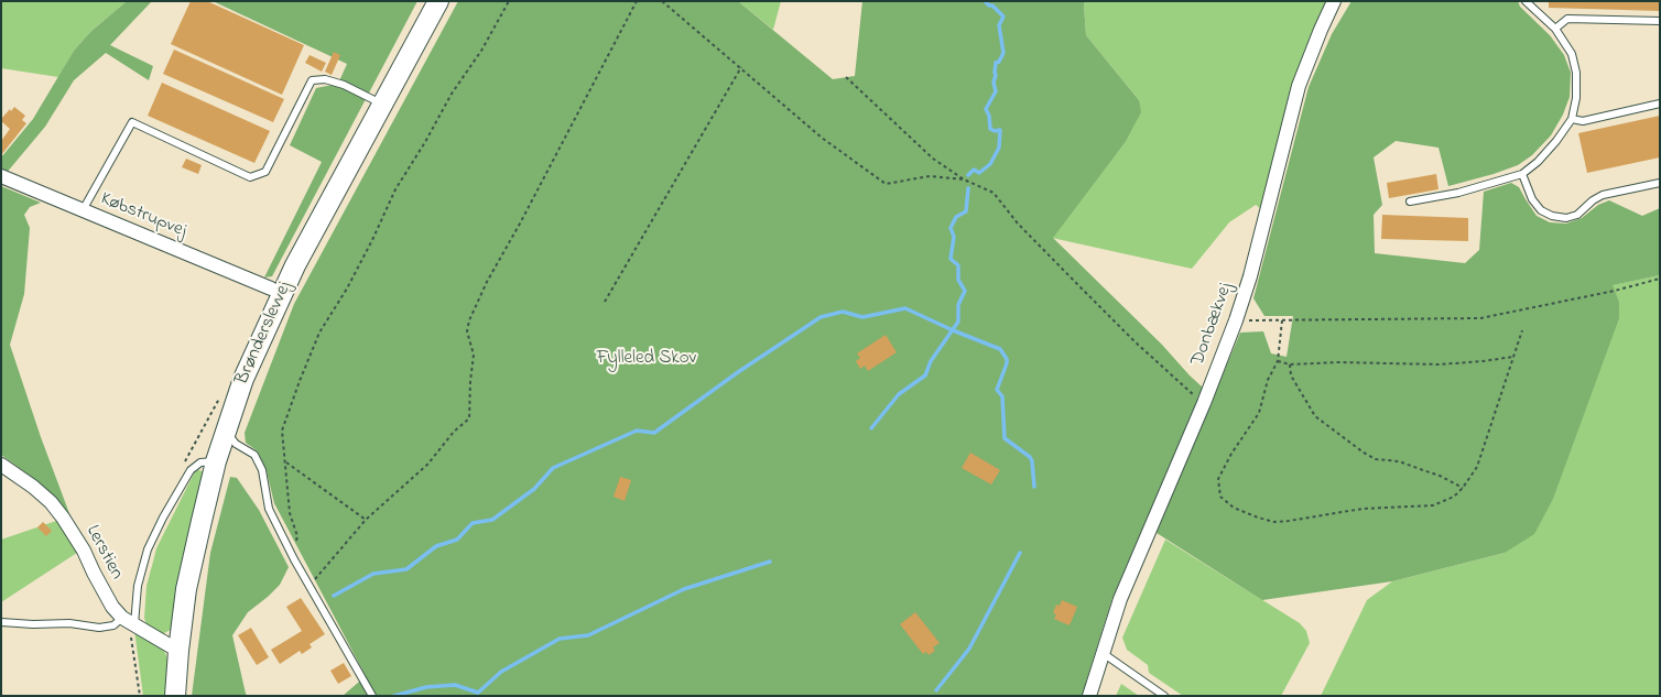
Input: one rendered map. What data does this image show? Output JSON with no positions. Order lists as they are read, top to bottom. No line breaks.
{"streets":{"main road":["Brønderslevvej"],"street":["Købstrupvej","Donbækvej","Lerstien"]},"crossings":[["Brønderslevvej","Lerstien"]],"parks":["Fylleled Skov"]}
